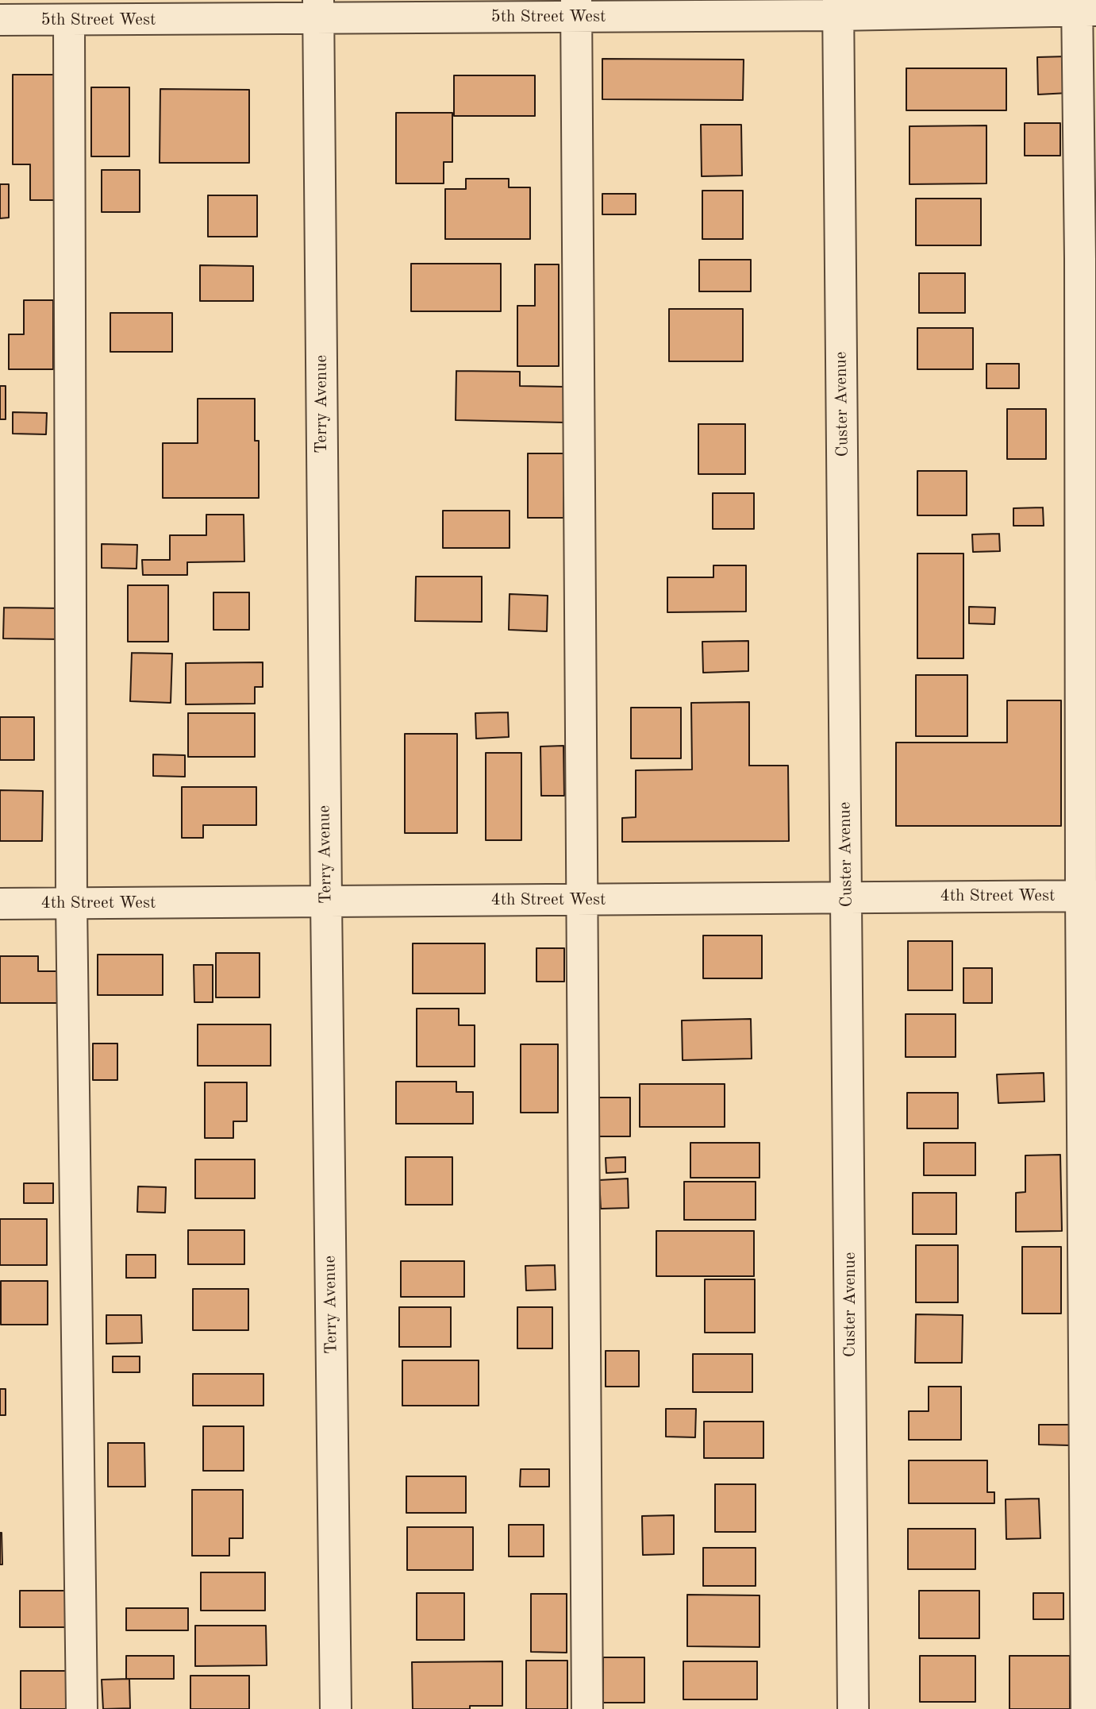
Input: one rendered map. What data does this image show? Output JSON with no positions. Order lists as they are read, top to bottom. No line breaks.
{"streets":{"street":["5th Street West","Terry Avenue","Custer Avenue","4th Street West"]},"crossings":[["5th Street West","Terry Avenue"],["5th Street West","Custer Avenue"],["Terry Avenue","4th Street West"],["Custer Avenue","4th Street West"]]}
